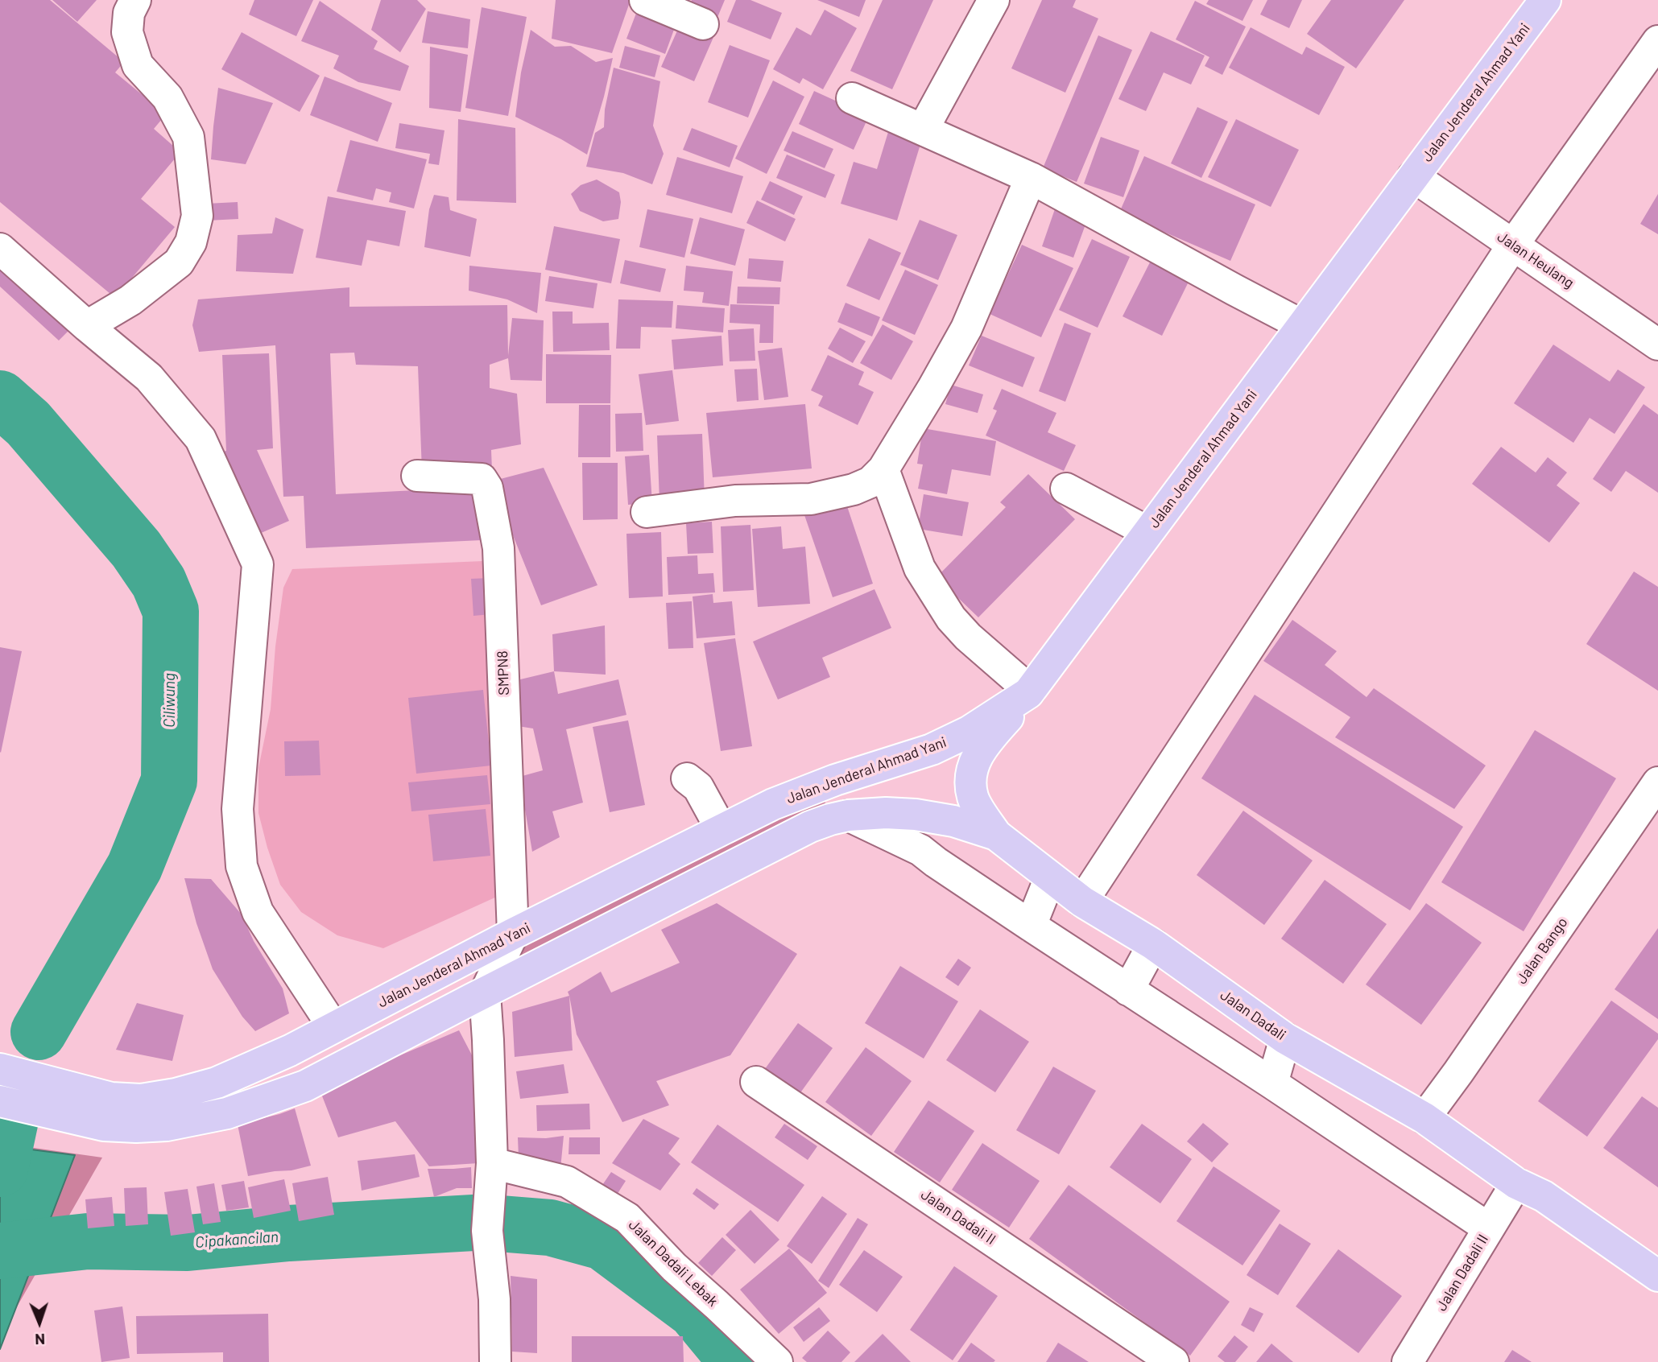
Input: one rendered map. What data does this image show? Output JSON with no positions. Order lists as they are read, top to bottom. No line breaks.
{"streets":{"main road":["Jalan Jenderal Ahmad Yani","Jalan Dadali"],"street":["Jalan Heulang","SMPN8","Jalan Bango","Jalan Dadali II","Jalan Dadali Lebak"]},"crossings":[["Jalan Jenderal Ahmad Yani","Jalan Heulang"],["Jalan Jenderal Ahmad Yani","SMPN8"],["Jalan Jenderal Ahmad Yani","Jalan Dadali"],["Jalan Bango","Jalan Dadali"],["Jalan Dadali","Jalan Dadali II"]],"water":["Ciliwung","Cipakancilan"],"north":"bottom"}
